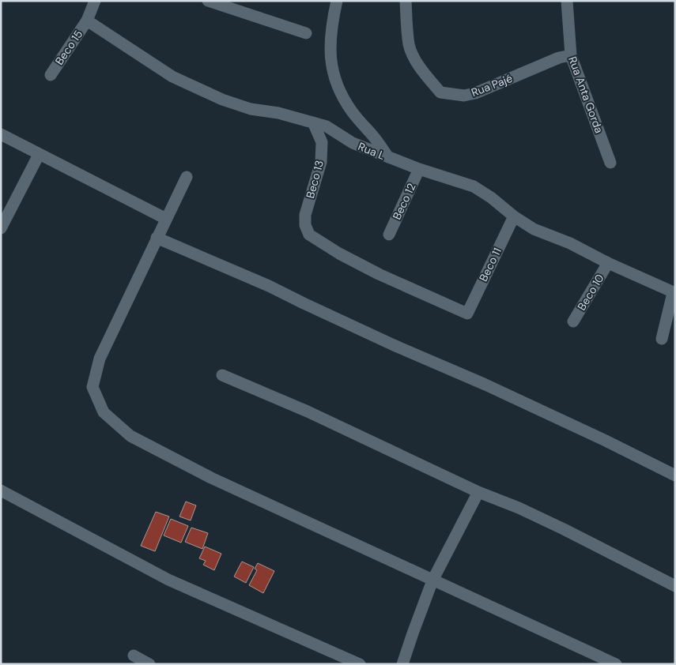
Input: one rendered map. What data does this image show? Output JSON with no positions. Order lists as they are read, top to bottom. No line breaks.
{"streets":{"street":["Beco 15","Rua Pajé","Rua Anta Gorda","Rua L","Beco 13","Beco 12","Beco 11","Beco 10"]},"crossings":[["Beco 15","Rua L"],["Rua Pajé","Rua Anta Gorda"],["Rua L","Beco 13"],["Rua L","Beco 12"],["Rua L","Beco 11"],["Rua L","Beco 10"],["Beco 13","Beco 11"]]}
